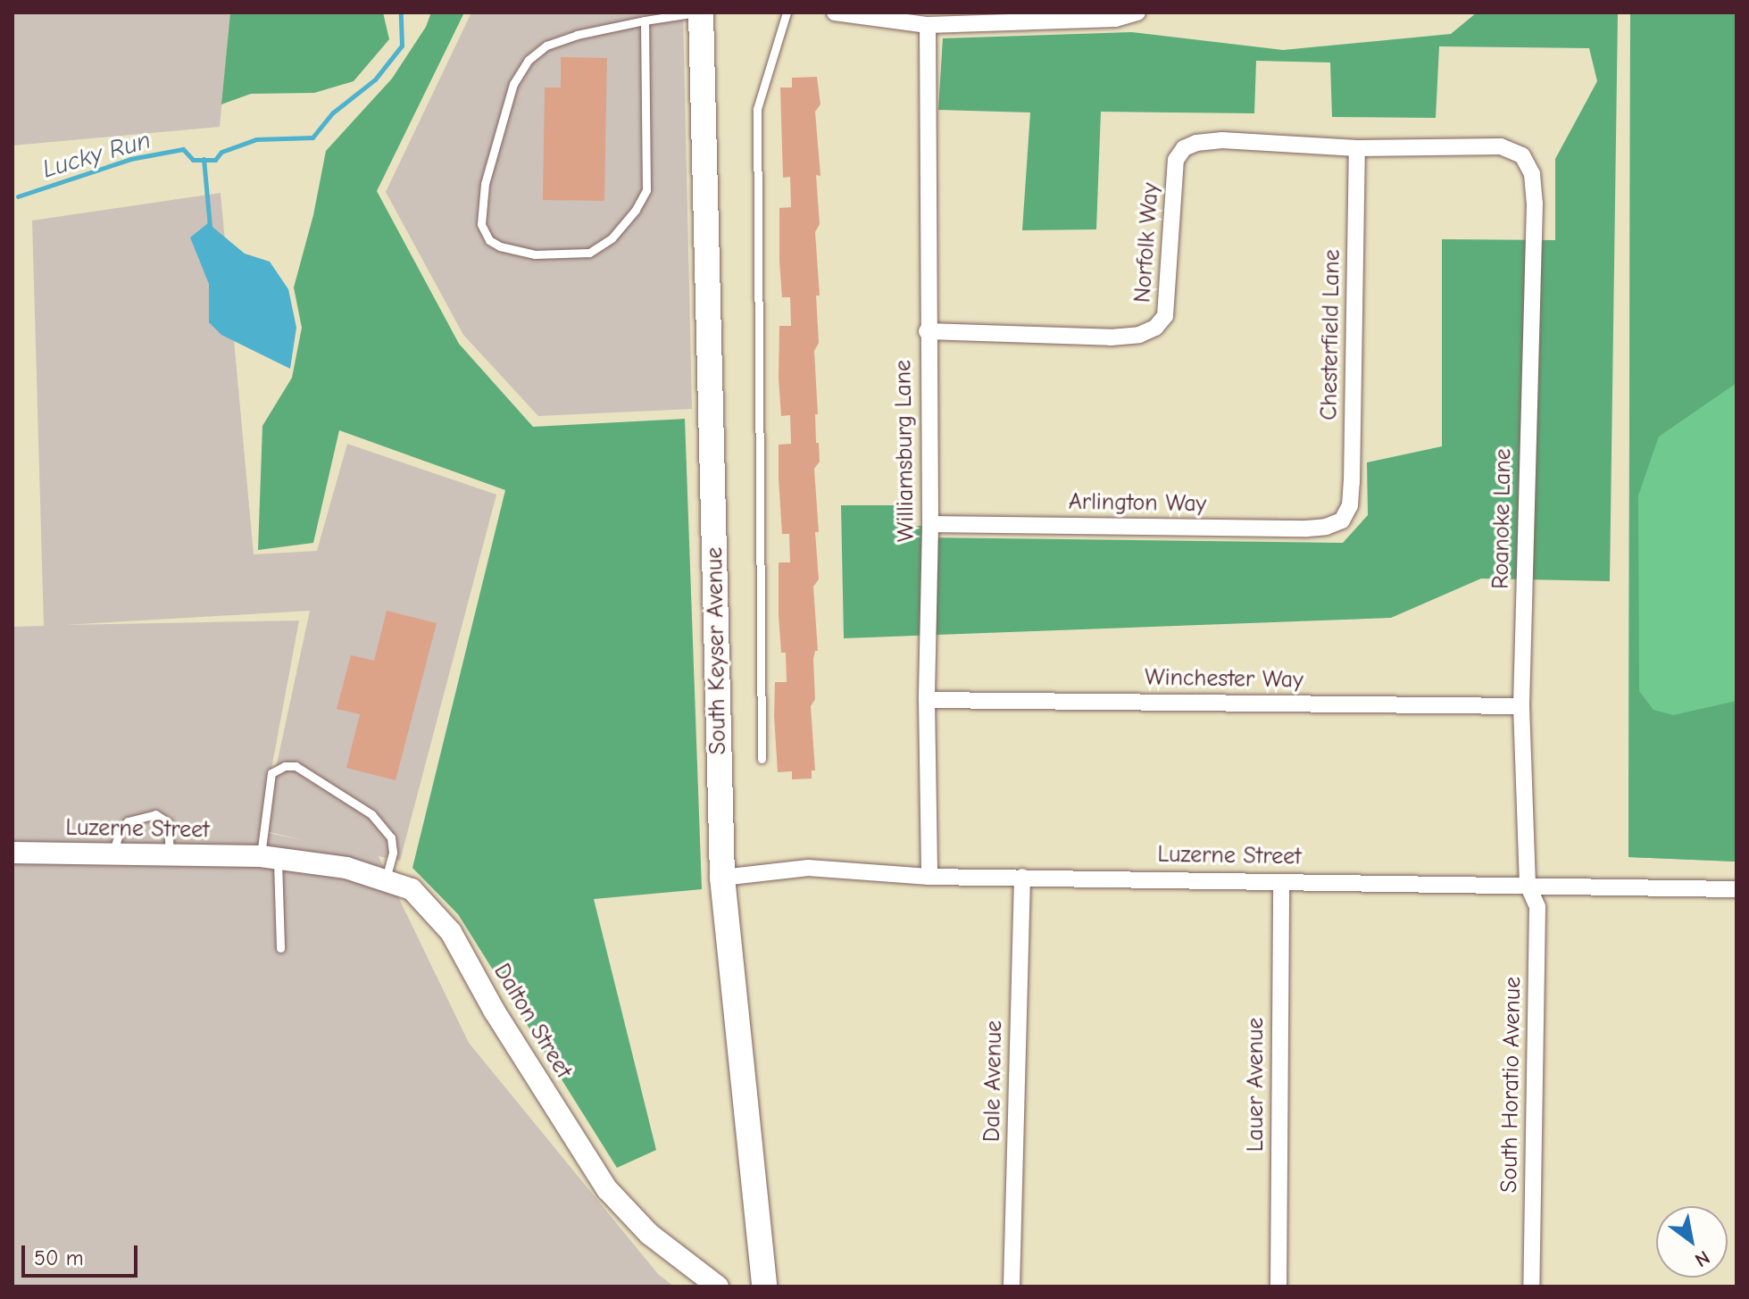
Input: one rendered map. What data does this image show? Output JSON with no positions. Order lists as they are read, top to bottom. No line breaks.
{"streets":{"main road":["South Keyser Avenue"],"street":["Norfolk Way","Chesterfield Lane","Williamsburg Lane","Arlington Way","Roanoke Lane","Winchester Way","Luzerne Street","Dalton Street","Dale Avenue","Lauer Avenue","South Horatio Avenue"]},"crossings":[["Norfolk Way","Chesterfield Lane"],["Norfolk Way","Williamsburg Lane"],["Norfolk Way","Roanoke Lane"],["Chesterfield Lane","Arlington Way"],["Williamsburg Lane","Arlington Way"],["Williamsburg Lane","Winchester Way"],["Williamsburg Lane","Luzerne Street"],["Roanoke Lane","Winchester Way"],["Roanoke Lane","Luzerne Street"],["Roanoke Lane","South Horatio Avenue"],["South Keyser Avenue","Luzerne Street"],["Luzerne Street","Dalton Street"],["Luzerne Street","Dale Avenue"],["Luzerne Street","Lauer Avenue"],["Luzerne Street","South Horatio Avenue"]],"water":["Lucky Run"],"scale_bar":"50 m","north":"bottom right"}
